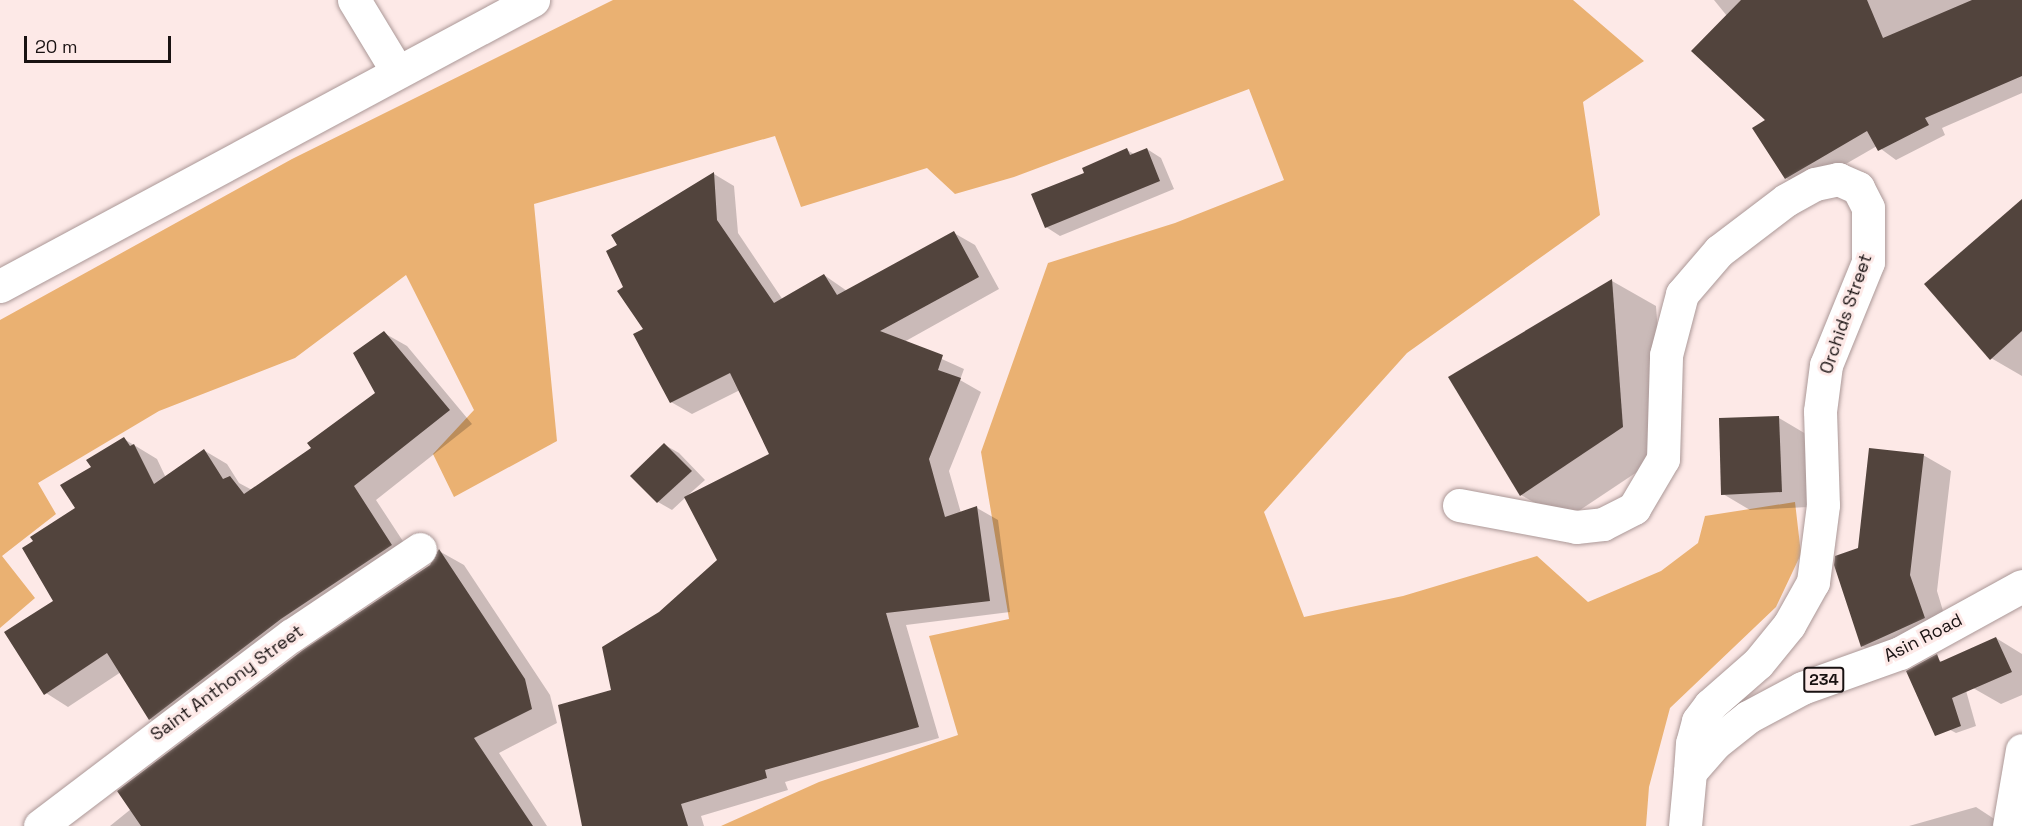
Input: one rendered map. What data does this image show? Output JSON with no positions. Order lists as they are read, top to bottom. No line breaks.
{"streets":{"street":["Orchids Street","Asin Road","234","Saint Anthony Street"]},"crossings":[["Orchids Street","Asin Road"]],"scale_bar":"20 m"}
